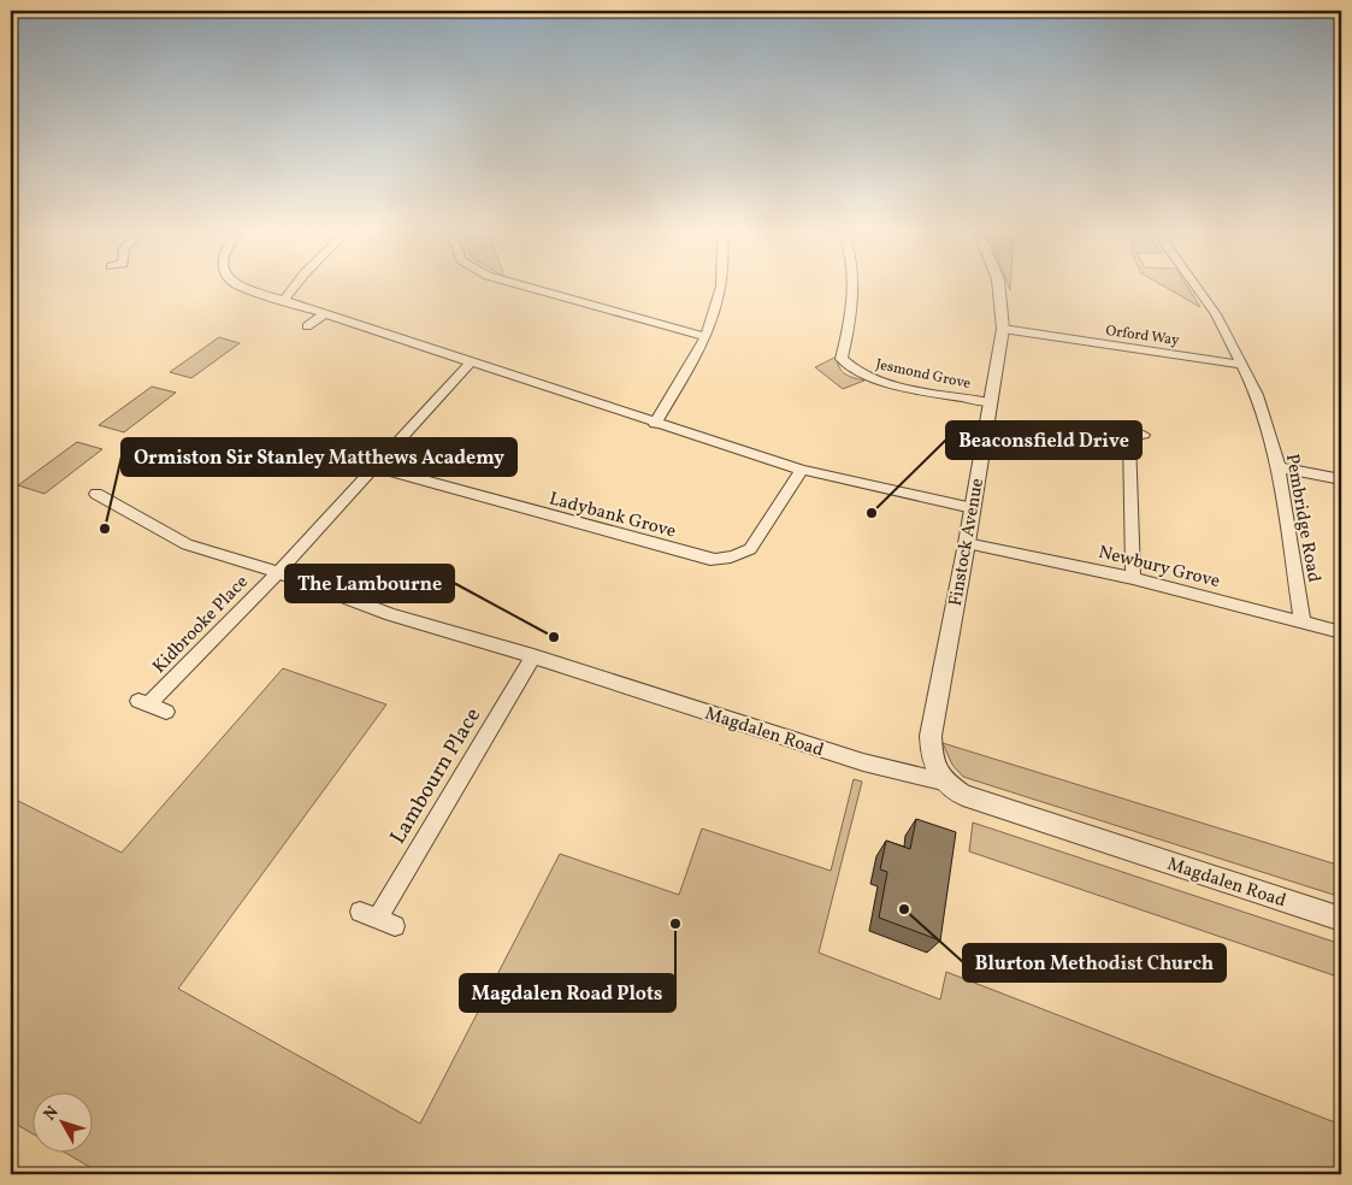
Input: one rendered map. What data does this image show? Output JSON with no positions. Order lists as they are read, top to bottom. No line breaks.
{"streets":{"street":["Orford Way","Jesmond Grove","Ladybank Grove","Pembridge Road","Finstock Avenue","Newbury Grove","Kidbrooke Place","Magdalen Road","Lambourn Place"]},"crossings":[["Orford Way","Pembridge Road"],["Orford Way","Finstock Avenue"],["Jesmond Grove","Finstock Avenue"],["Ladybank Grove","Kidbrooke Place"],["Pembridge Road","Newbury Grove"],["Finstock Avenue","Newbury Grove"],["Finstock Avenue","Magdalen Road"],["Kidbrooke Place","Magdalen Road"],["Magdalen Road","Lambourn Place"]],"places":["Beaconsfield Drive","Ormiston Sir Stanley Matthews Academy","The Lambourne","Blurton Methodist Church","Magdalen Road Plots"],"north":"top left"}
